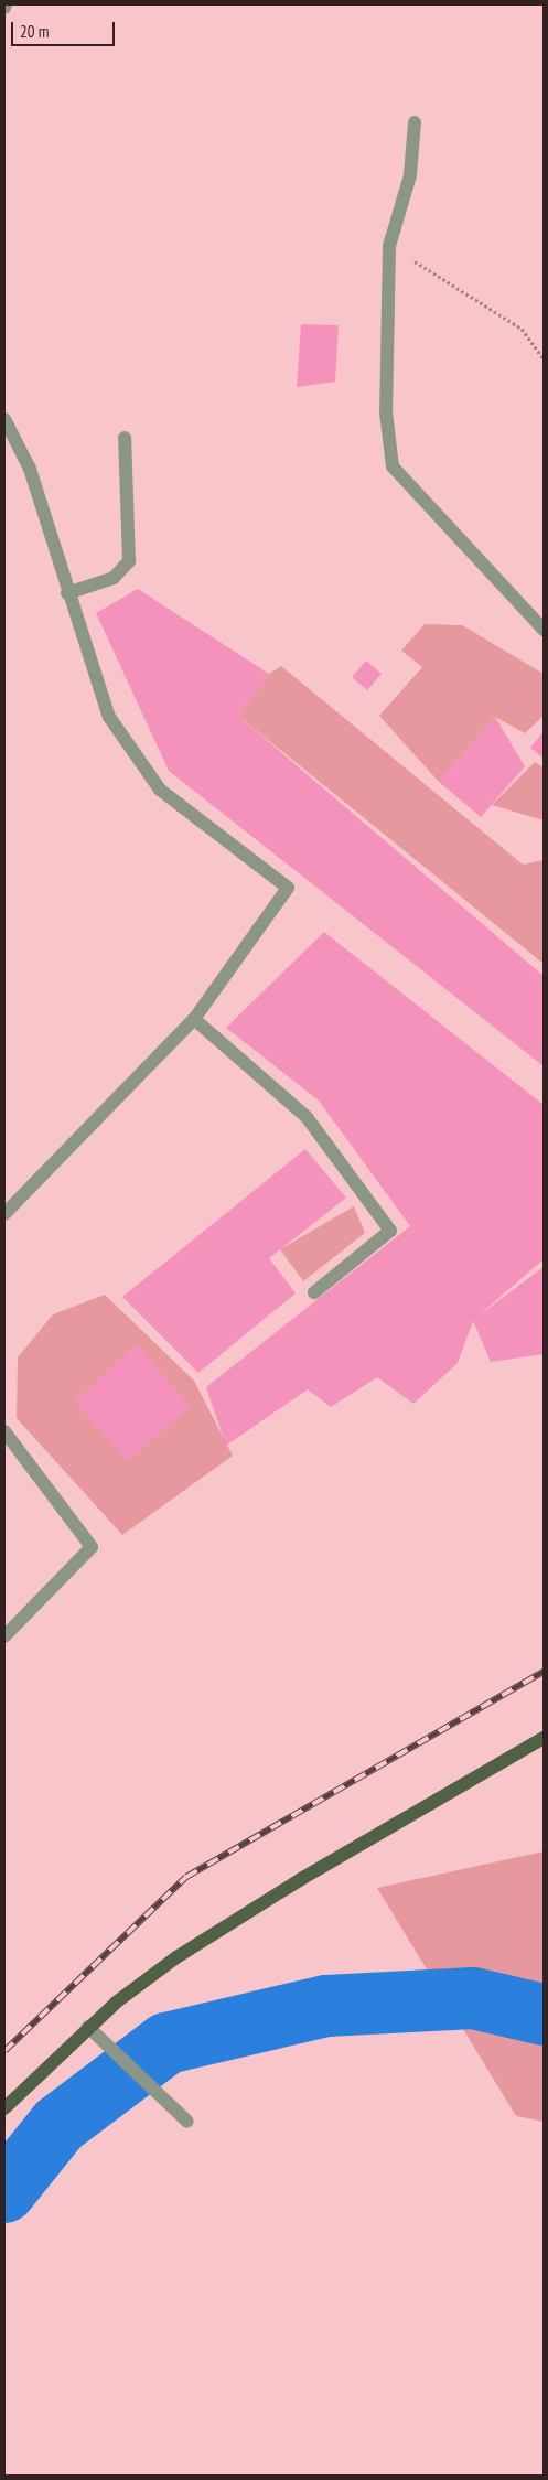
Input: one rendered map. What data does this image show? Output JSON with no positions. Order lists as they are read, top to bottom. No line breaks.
{"scale_bar":"20 m"}
